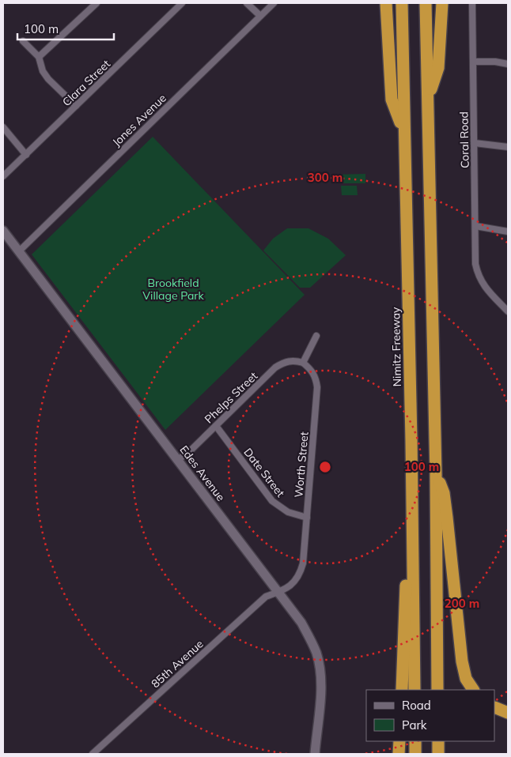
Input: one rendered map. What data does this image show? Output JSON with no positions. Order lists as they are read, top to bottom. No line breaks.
{"streets":{"highway":["Nimitz Freeway"],"street":["Clara Street","Jones Avenue","Coral Road","Phelps Street","Worth Street","Date Street","Edes Avenue","85th Avenue"]},"crossings":[["Jones Avenue","Edes Avenue"],["Phelps Street","Worth Street"],["Phelps Street","Date Street"],["Phelps Street","Edes Avenue"],["Worth Street","Date Street"],["Worth Street","Edes Avenue"],["Worth Street","85th Avenue"],["Edes Avenue","85th Avenue"]],"parks":["Brookfield Village Park"],"legend":["Road","Park"],"scale_bar":"100 m","rings":["300 m","100 m","200 m"]}
